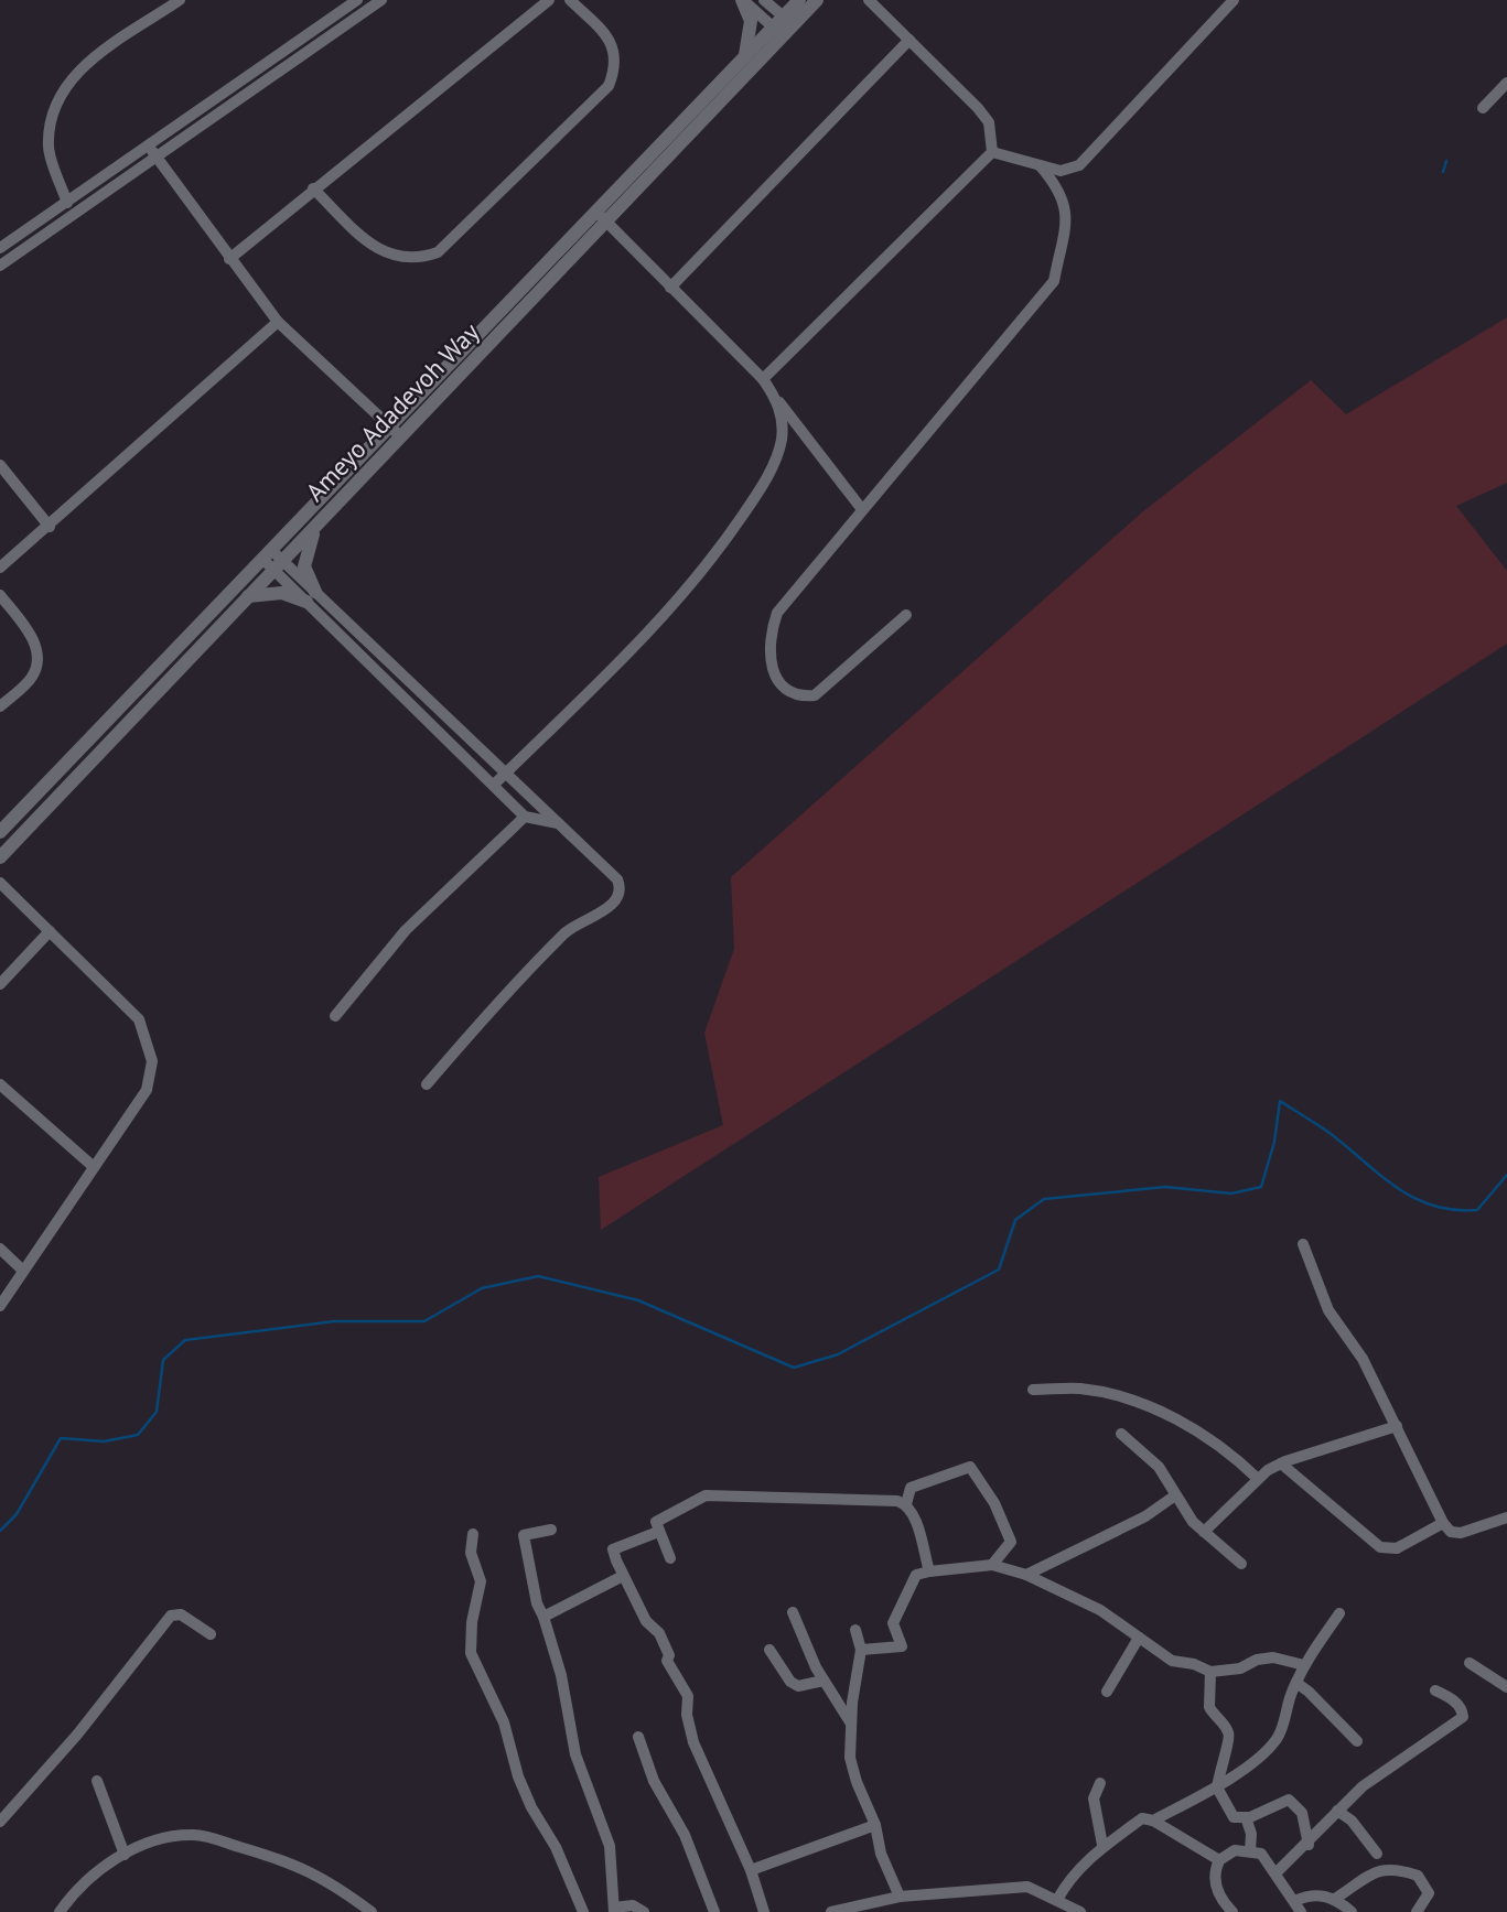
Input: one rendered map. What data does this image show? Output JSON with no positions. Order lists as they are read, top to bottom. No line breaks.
{"streets":{"street":["Ameyo Adadevoh Way"]}}
